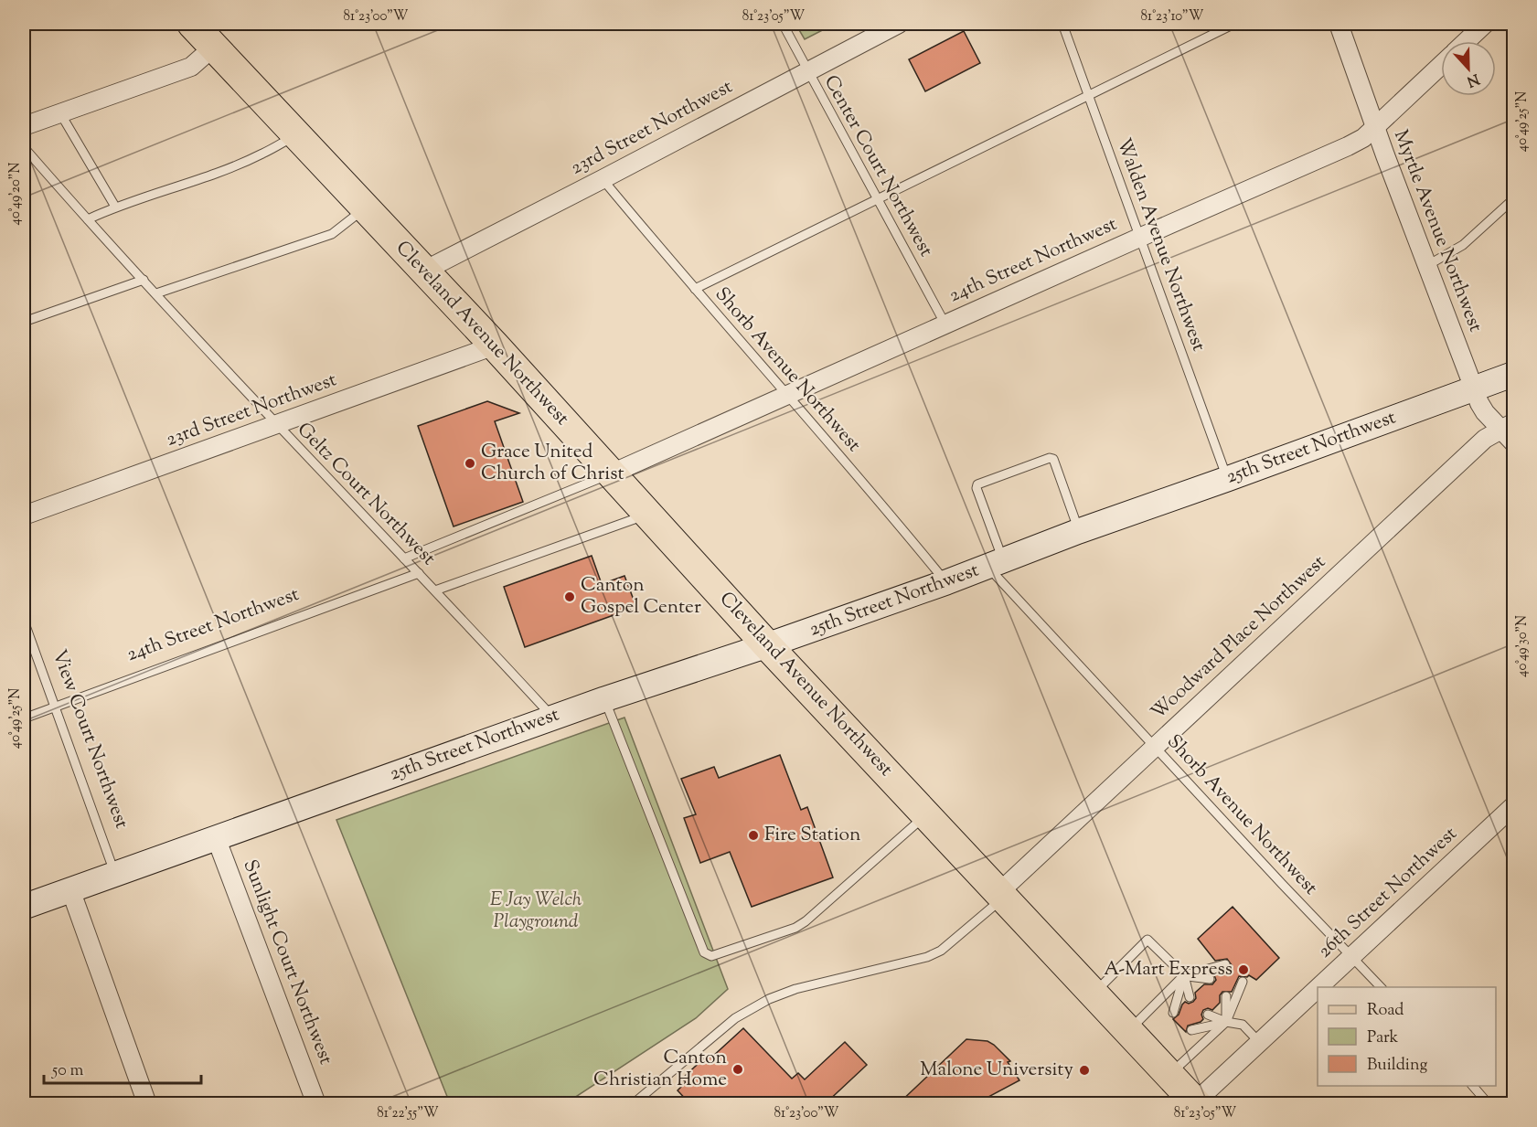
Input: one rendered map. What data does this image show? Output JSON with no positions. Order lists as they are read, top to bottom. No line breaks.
{"streets":{"main road":["Cleveland Avenue Northwest"],"street":["23rd Street Northwest","Myrtle Avenue Northwest","24th Street Northwest","25th Street Northwest","Woodward Place Northwest","26th Street Northwest","Sunlight Court Northwest"],"lane":["Center Court Northwest","Walden Avenue Northwest","Shorb Avenue Northwest","Geltz Court Northwest","View Court Northwest"]},"crossings":[["23rd Street Northwest","Center Court Northwest"],["23rd Street Northwest","Cleveland Avenue Northwest"],["23rd Street Northwest","Shorb Avenue Northwest"],["23rd Street Northwest","Geltz Court Northwest"],["Center Court Northwest","24th Street Northwest"],["Myrtle Avenue Northwest","24th Street Northwest"],["Myrtle Avenue Northwest","25th Street Northwest"],["Myrtle Avenue Northwest","Woodward Place Northwest"],["Walden Avenue Northwest","24th Street Northwest"],["Walden Avenue Northwest","25th Street Northwest"],["24th Street Northwest","Cleveland Avenue Northwest"],["24th Street Northwest","Shorb Avenue Northwest"],["24th Street Northwest","Geltz Court Northwest"],["24th Street Northwest","View Court Northwest"],["Cleveland Avenue Northwest","25th Street Northwest"],["Cleveland Avenue Northwest","Woodward Place Northwest"],["Cleveland Avenue Northwest","26th Street Northwest"],["Shorb Avenue Northwest","25th Street Northwest"],["Shorb Avenue Northwest","Woodward Place Northwest"],["Shorb Avenue Northwest","26th Street Northwest"],["25th Street Northwest","Geltz Court Northwest"],["25th Street Northwest","View Court Northwest"],["25th Street Northwest","Sunlight Court Northwest"]],"parks":["E Jay Welch Playground"],"places":["Grace United Church of Christ","Canton Gospel Center","Fire Station","A-Mart Express","Canton Christian Home","Malone University"],"legend":["Road","Park","Building"],"scale_bar":"50 m","north":"bottom","coordinates":["81°23'00\"W","81°23'05\"W","81°23'10\"W","40°49'25\"N","40°49'20\"N","40°49'30\"N","81°22'55\"W"]}
